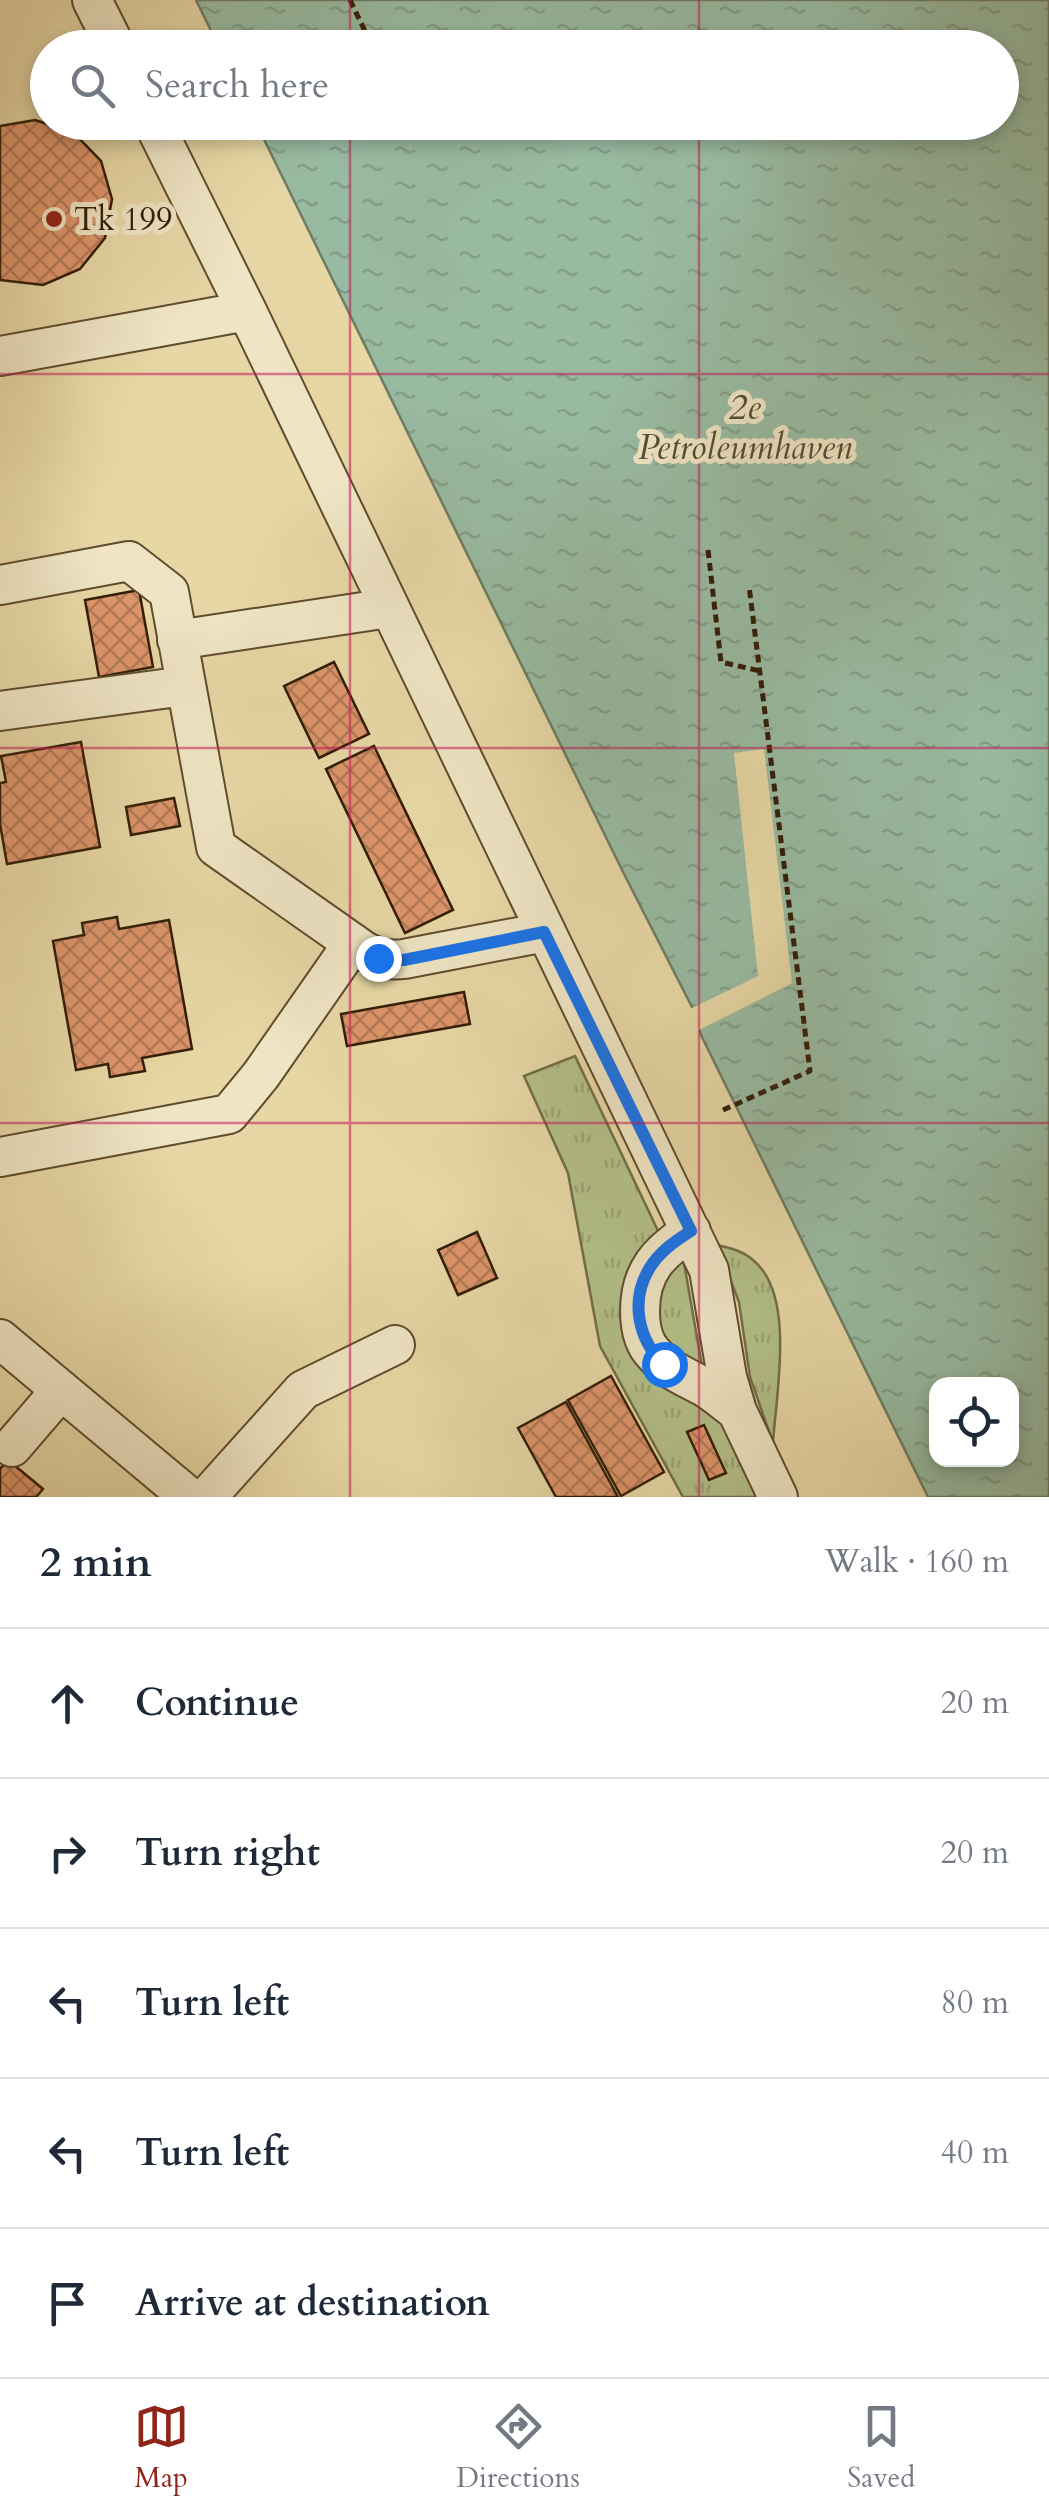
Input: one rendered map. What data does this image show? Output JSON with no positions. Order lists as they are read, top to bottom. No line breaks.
{"water":["2e Petroleumhaven"],"places":["Tk 199"],"page":{"search":"Search here","heading":["2 min","Walk · 160 m"],"list":[["Continue","20 m"],["Turn right","20 m"],["Turn left","80 m"],["Turn left","40 m"],"Arrive at destination"],"nav":["Map","Directions","Saved"]}}
